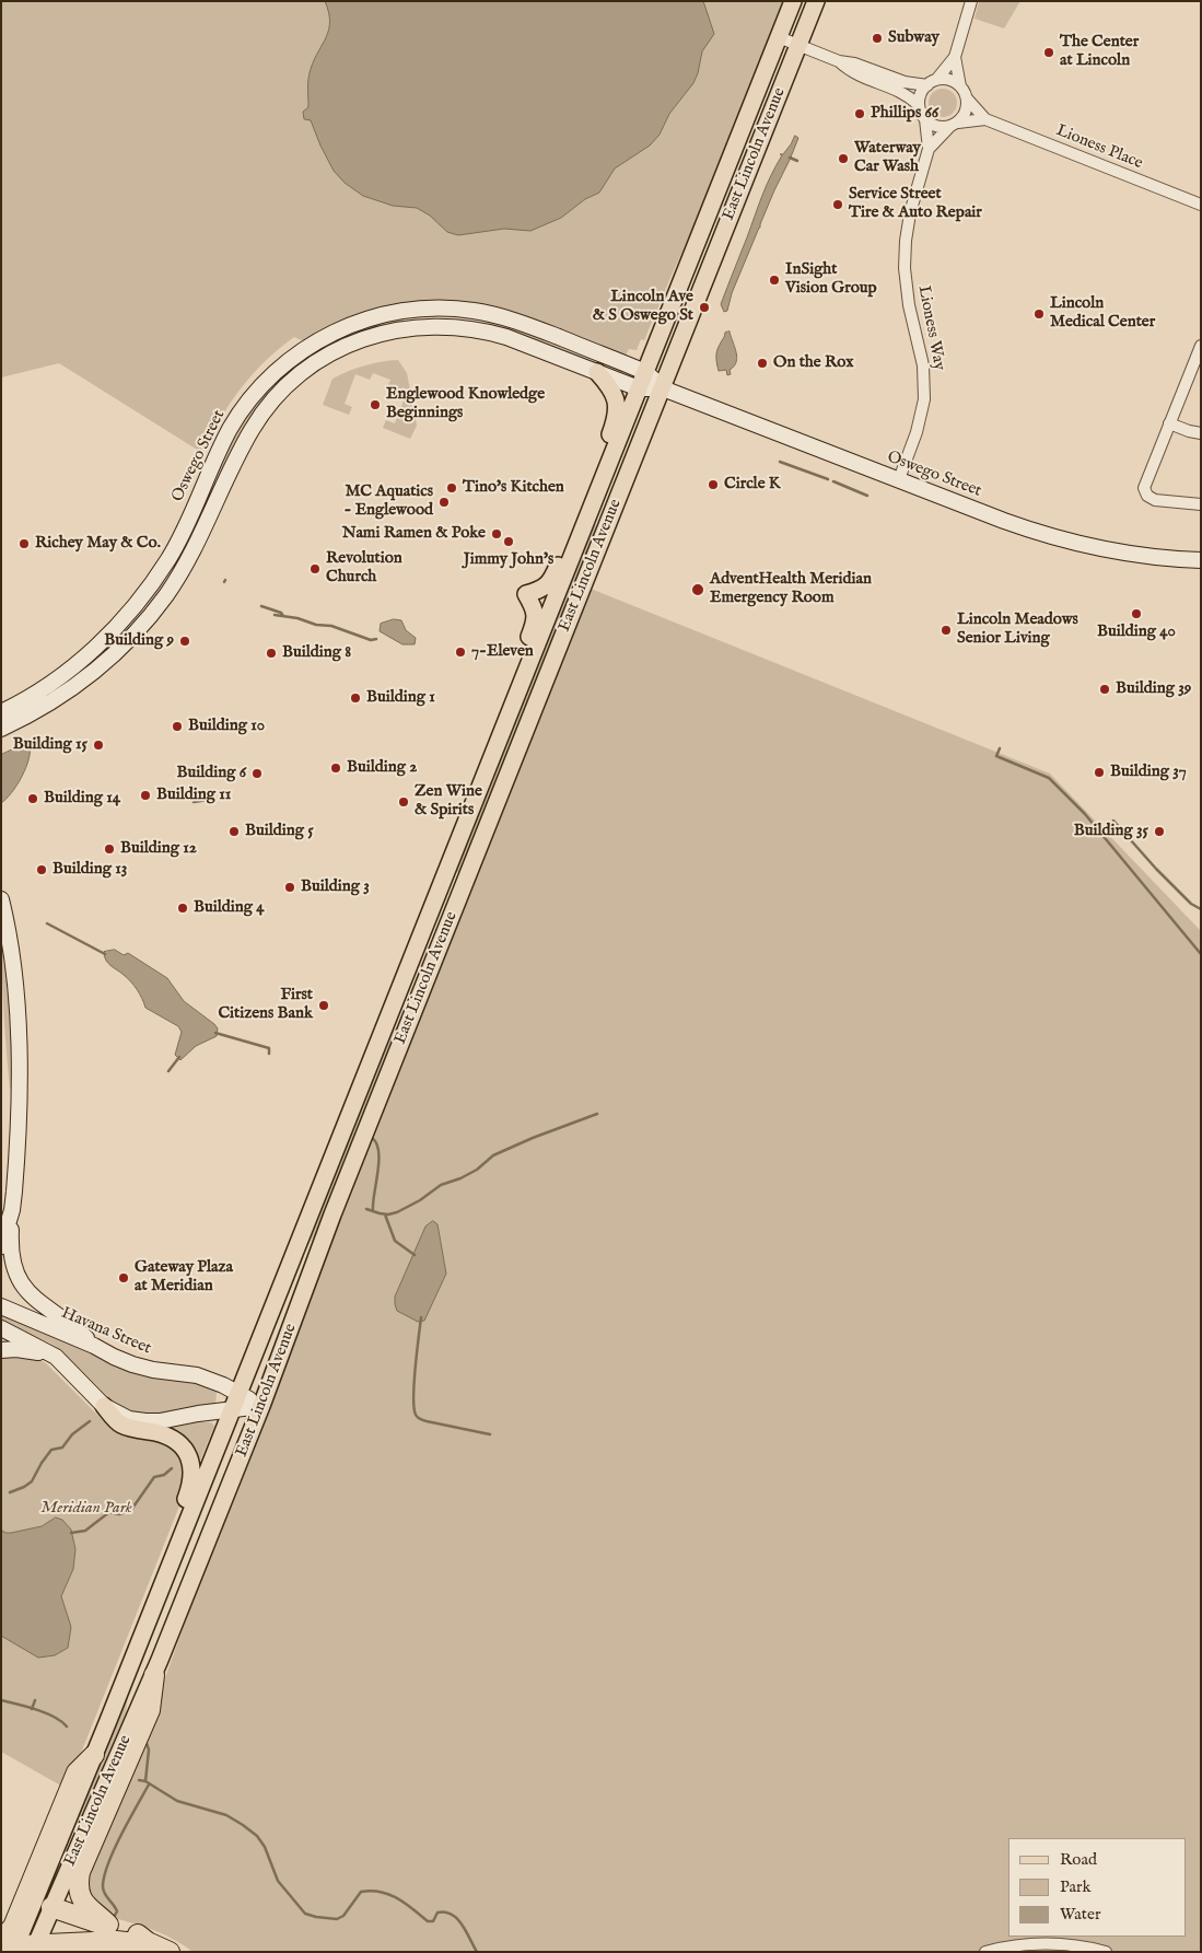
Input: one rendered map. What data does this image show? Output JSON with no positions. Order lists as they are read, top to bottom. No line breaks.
{"streets":{"main road":["East Lincoln Avenue","Oswego Street","Havana Street"],"street":["Lioness Place","Lioness Way"]},"crossings":[["Lioness Place","Lioness Way"],["East Lincoln Avenue","Oswego Street"],["East Lincoln Avenue","Havana Street"],["Lioness Way","Oswego Street"]],"parks":["Meridian Park"],"places":["Subway","The Center at Lincoln","Phillips 66","Waterway Car Wash","Service Street Tire & Auto Repair","InSight Vision Group","Lincoln Ave & S Oswego St","Lincoln Medical Center","On the Rox","Englewood Knowledge Beginnings","Circle K","Tino's Kitchen","MC Aquatics - Englewood","Nami Ramen & Poke","Jimmy John's","Richey May & Co.","Revolution Church","AdventHealth Meridian Emergency Room","Building 40","Lincoln Meadows Senior Living","Building 9","7-Eleven","Building 8","Building 39","Building 1","Building 10","Building 15","Building 2","Building 37","Building 6","Building 11","Building 14","Zen Wine & Spirits","Building 5","Building 35","Building 12","Building 13","Building 3","Building 4","First Citizens Bank","Gateway Plaza at Meridian"],"legend":["Road","Park","Water"]}
